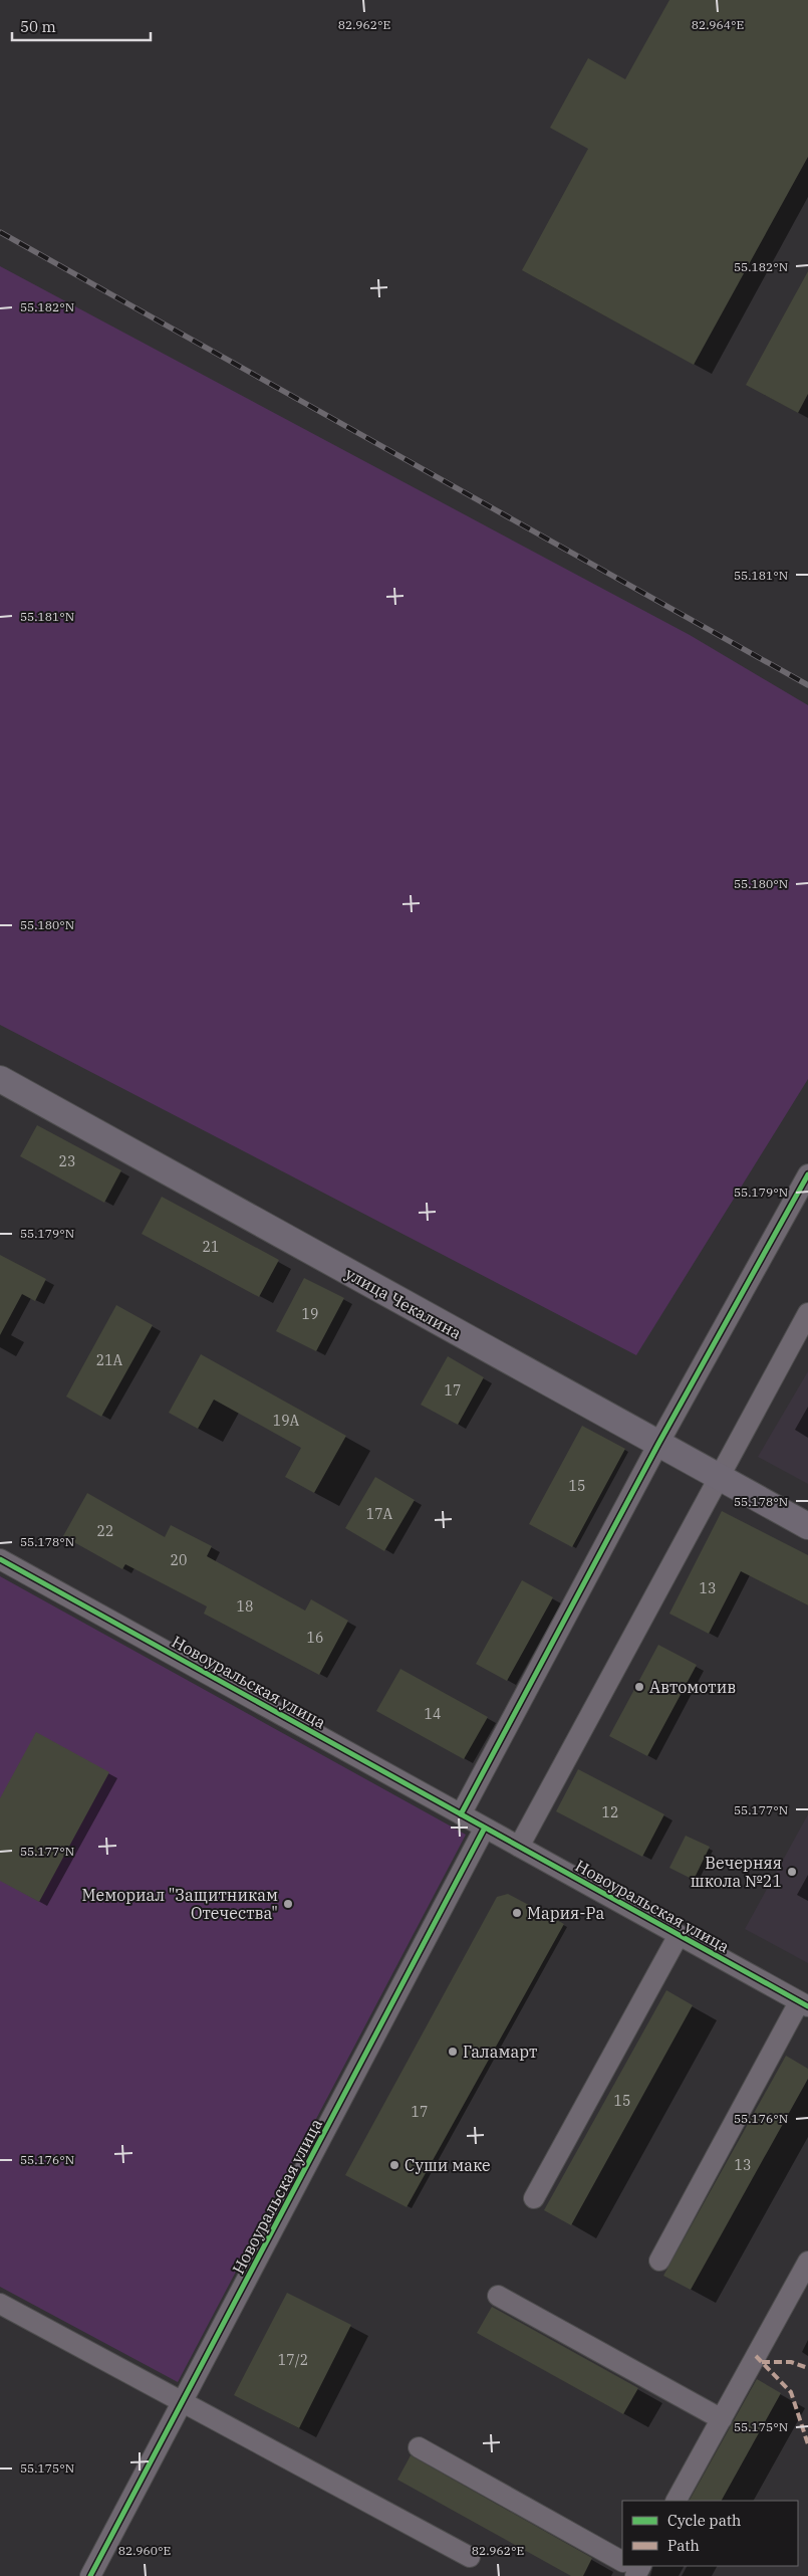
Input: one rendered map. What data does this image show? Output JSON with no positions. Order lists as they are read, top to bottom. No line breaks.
{"streets":{"main road":["улица Чекалина"],"street":["Новоуральская улица"]},"places":["Автомотив","Вечерняя школа №21","Мемориал \"Защитникам Отечества\"","Мария-Ра","Галамарт","Суши маке"],"house_numbers":["23","21","19","21А","17","19А","15","17А","22","20","13","18","16","14","12","15","17","13","17/2"],"legend":["Cycle path","Path"],"scale_bar":"50 m","coordinates":["82.962°E","82.964°E","55.182°N","55.181°N","55.180°N","55.179°N","55.178°N","55.177°N","55.176°N","55.175°N","82.960°E"]}
